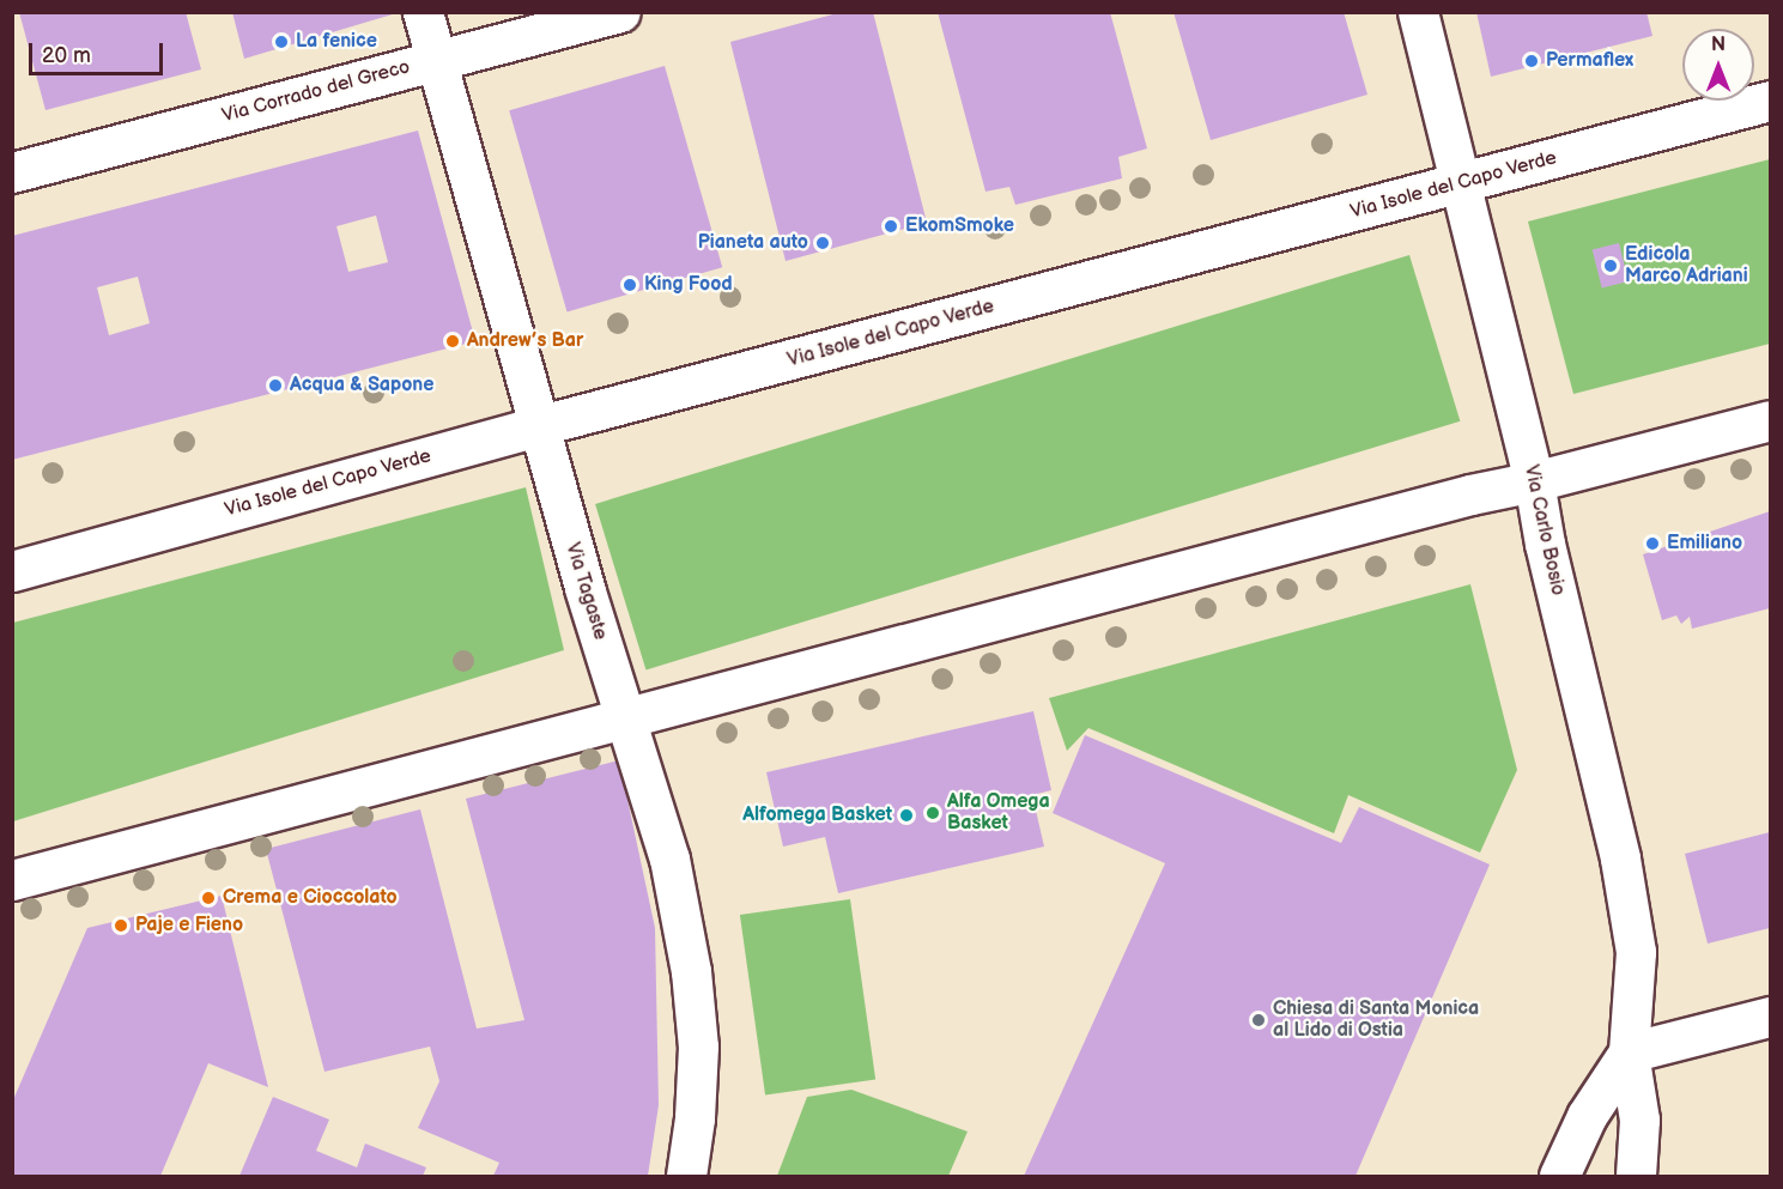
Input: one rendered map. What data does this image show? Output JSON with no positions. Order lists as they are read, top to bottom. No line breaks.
{"streets":{"street":["Via Corrado del Greco","Via Isole del Capo Verde","Via Carlo Bosio","Via Tagaste"]},"crossings":[["Via Corrado del Greco","Via Tagaste"],["Via Isole del Capo Verde","Via Carlo Bosio"],["Via Isole del Capo Verde","Via Tagaste"]],"places":["La fenice","Permaflex","EkomSmoke","Pianeta auto","Edicola Marco Adriani","King Food","Andrew’s Bar","Acqua & Sapone","Emiliano","Alfa Omega Basket","Alfomega Basket","Crema e Cioccolato","Paje e Fieno","Chiesa di Santa Monica al Lido di Ostia"],"scale_bar":"20 m","north":"top"}
